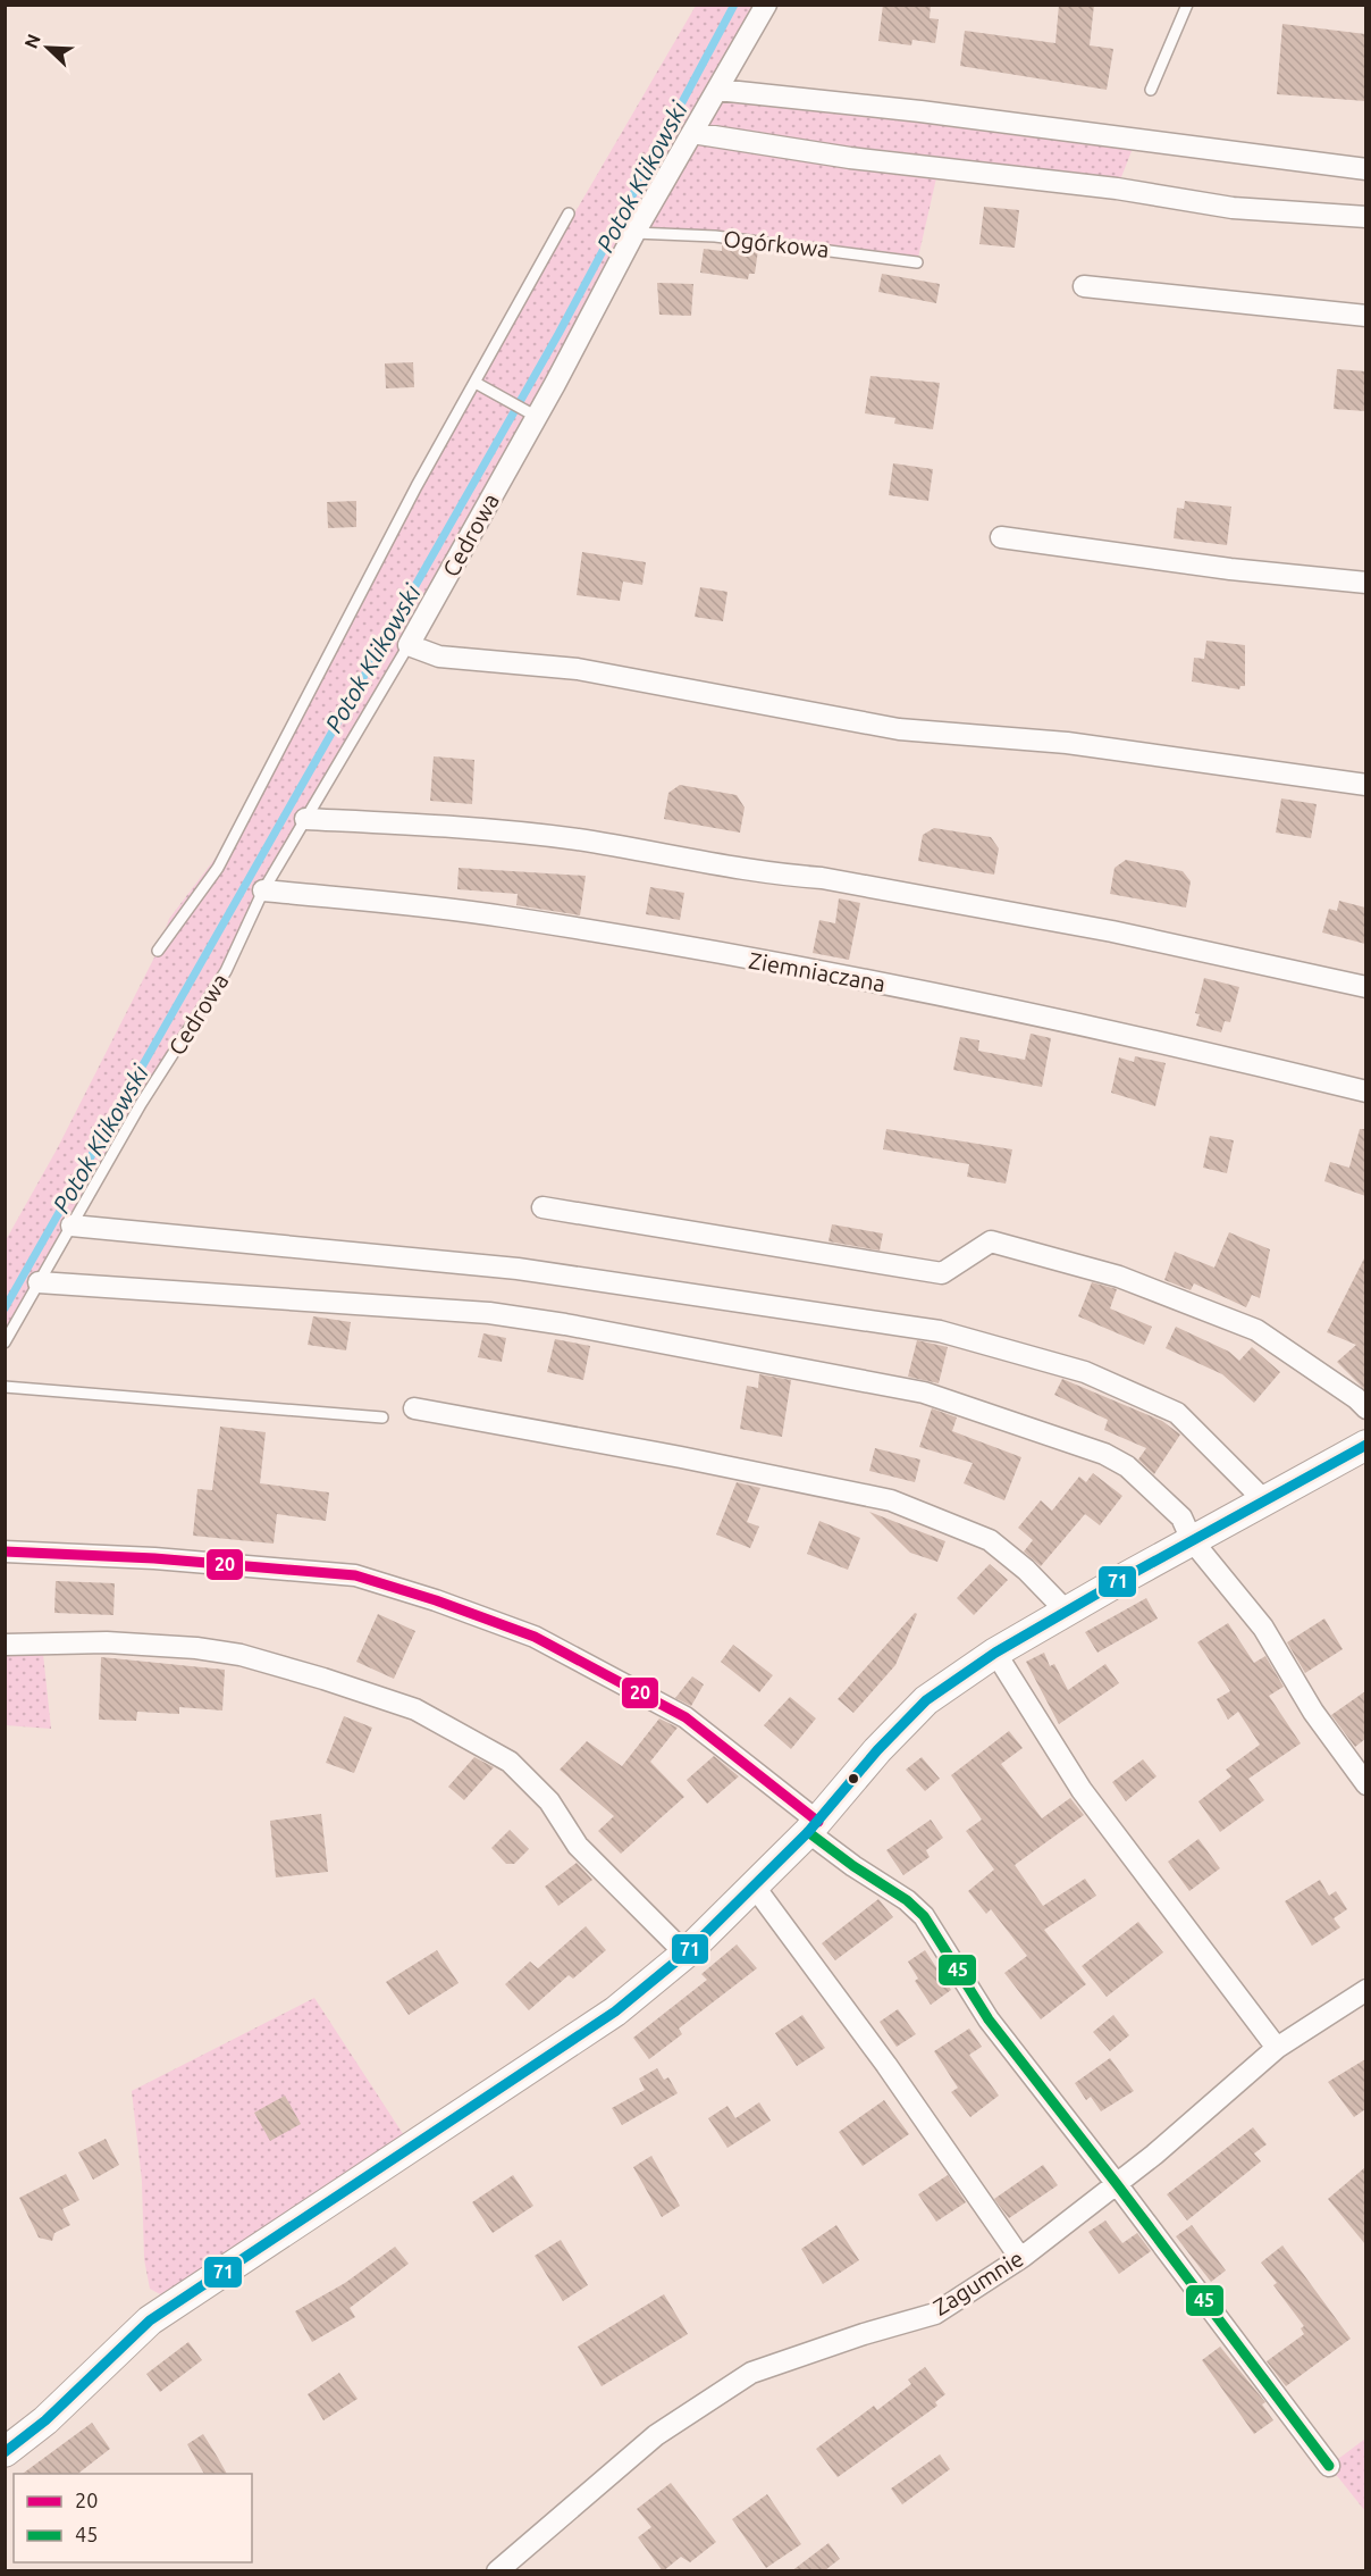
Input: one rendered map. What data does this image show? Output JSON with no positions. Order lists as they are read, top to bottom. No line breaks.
{"streets":{"street":["Cedrowa","Ziemniaczana","Zagumnie"],"lane":["Ogórkowa"]},"crossings":[["Ogórkowa","Cedrowa"],["Cedrowa","Ziemniaczana"]],"water":["Potok Klikowski"],"lines":["transit line 71","transit line 20","transit line 45"],"legend":["20","45"],"north":"top left"}
